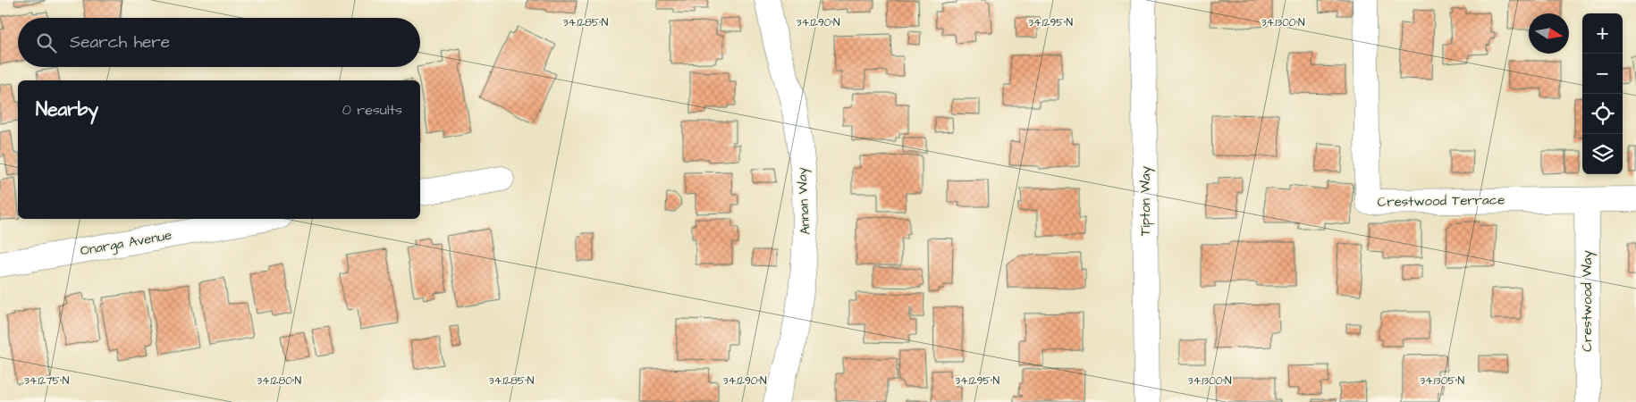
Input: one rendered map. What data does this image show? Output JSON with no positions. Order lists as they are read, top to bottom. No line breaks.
{"streets":{"street":["Annan Way","Tipton Way","Crestwood Terrace","Onarga Avenue","Crestwood Way"]},"crossings":[["Crestwood Terrace","Crestwood Way"]],"north":"right","page":{"map_buttons":["+","−"],"search":"Search here","heading":["Nearby","0 results"]},"coordinates":["34.1285°N","34.1290°N","34.1295°N","34.1300°N","34.1275°N","34.1280°N","34.1305°N"]}
